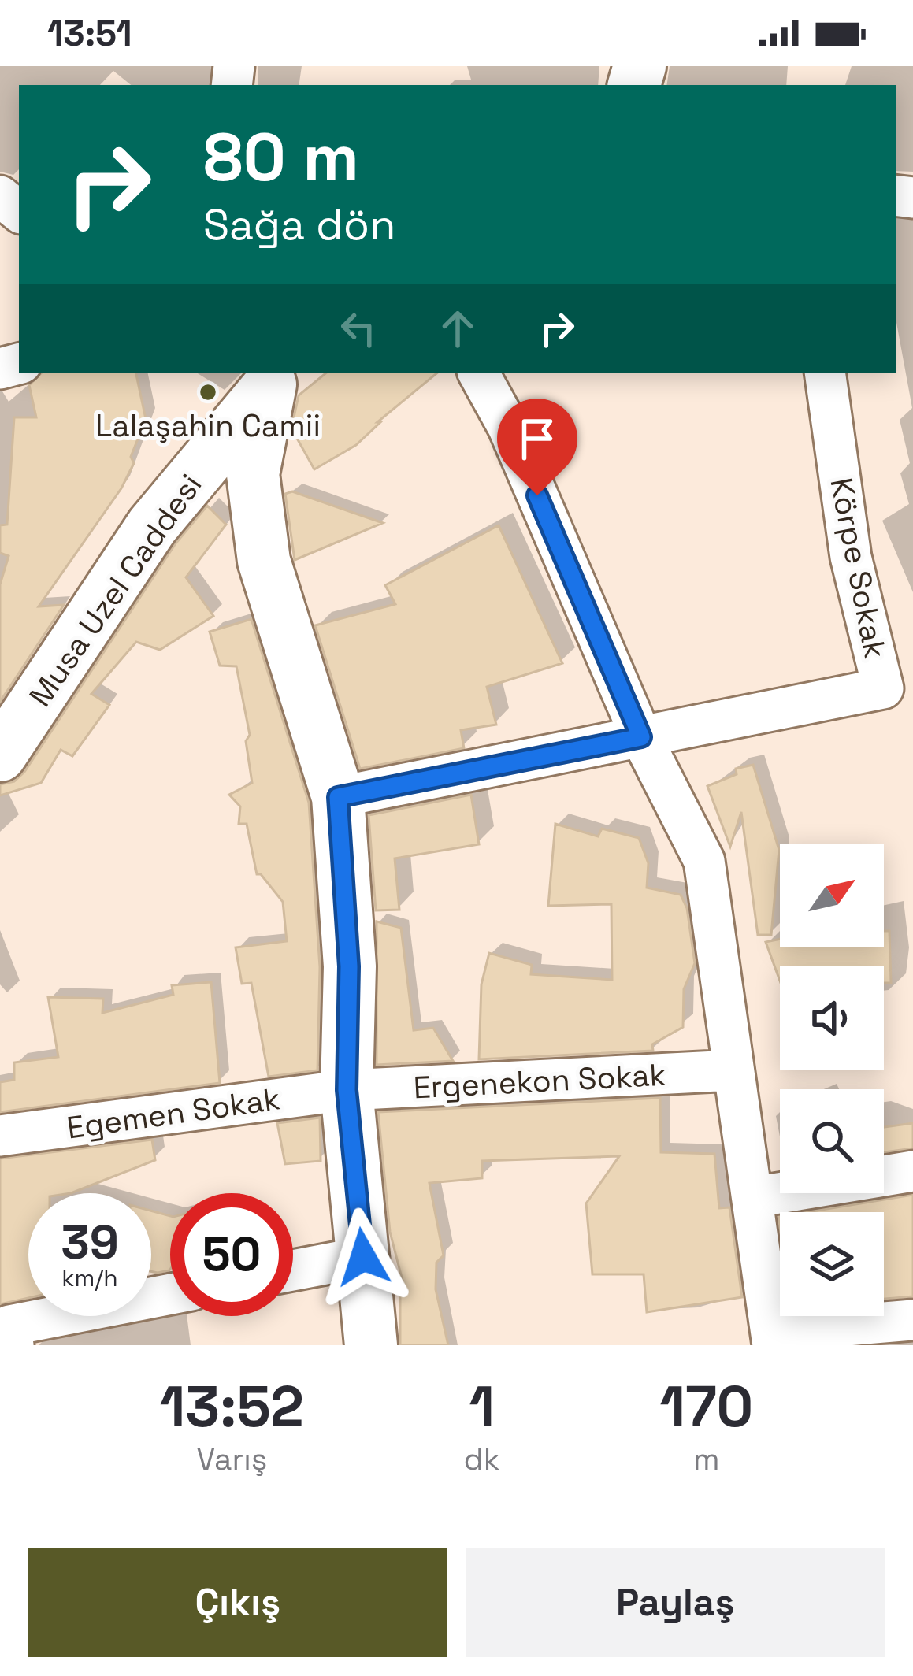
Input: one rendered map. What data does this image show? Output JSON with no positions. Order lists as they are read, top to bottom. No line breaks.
{"streets":{"main road":["Musa Uzel Caddesi"],"street":["Körpe Sokak","Ergenekon Sokak","Egemen Sokak"]},"crossings":[["Ergenekon Sokak","Egemen Sokak"]],"places":["Lalaşahin Camii"],"north":"top right","page":{"status":"13:51","turn":["80 m","Sağa dön"],"speed":"39 km/h","limit":"50","eta":["13:52","Varış","1","dk","170","m"],"buttons":["Çıkış","Paylaş"]}}
